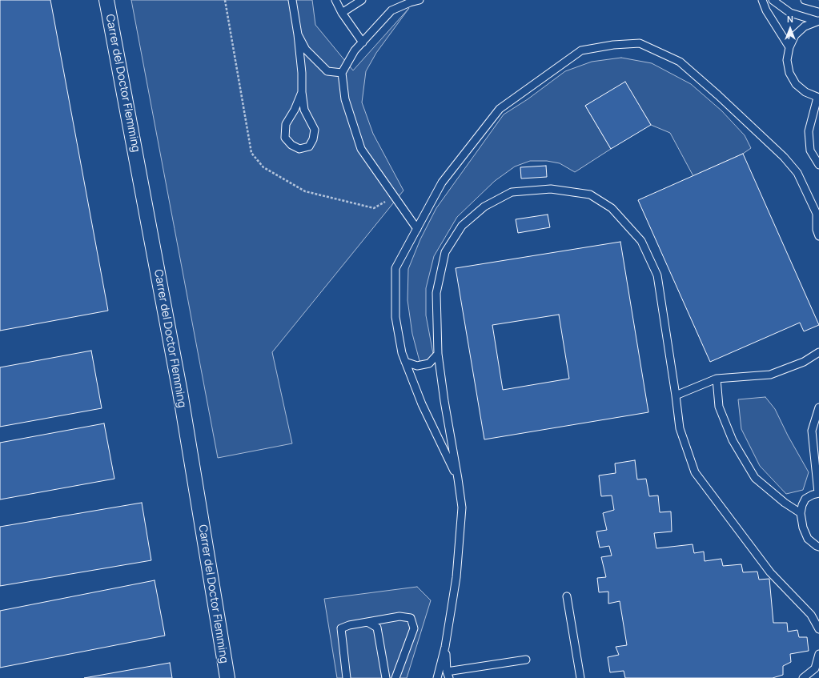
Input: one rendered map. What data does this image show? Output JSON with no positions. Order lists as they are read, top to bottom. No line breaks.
{"streets":{"street":["Carrer del Doctor Flemming"]},"north":"top"}
